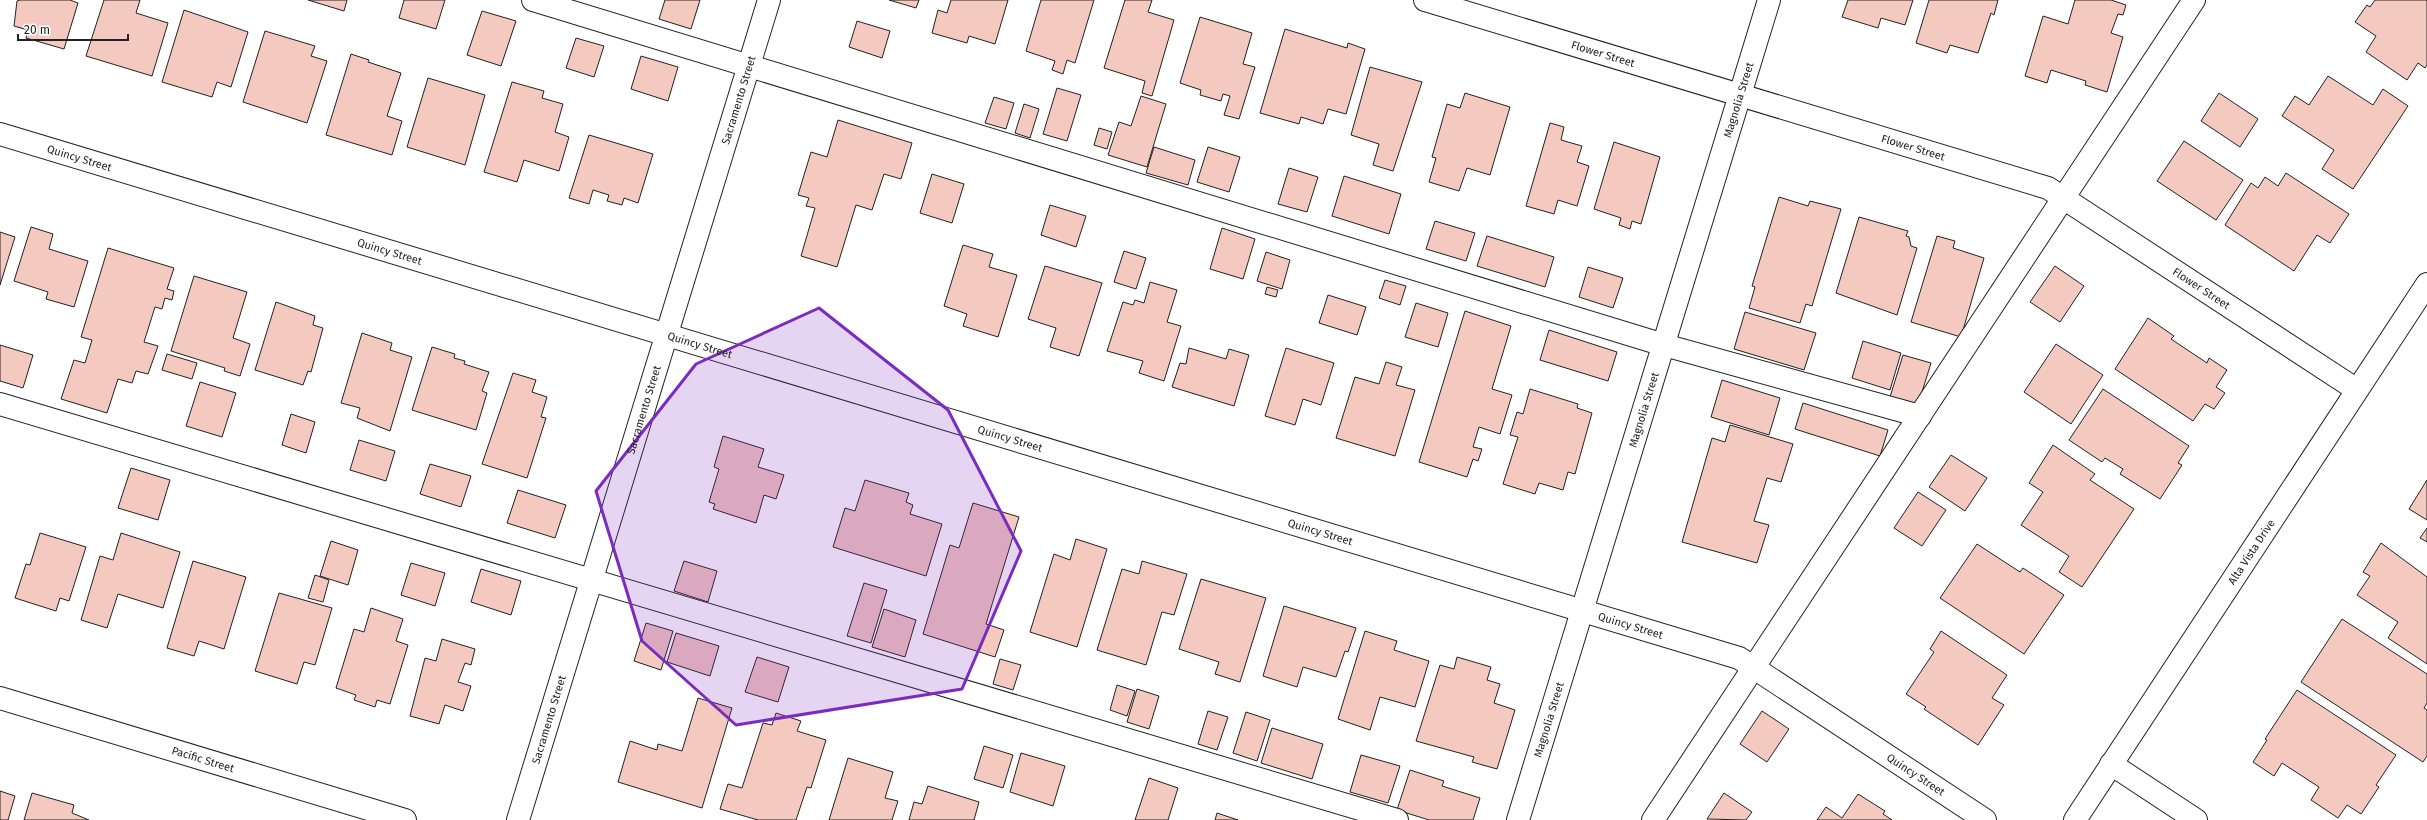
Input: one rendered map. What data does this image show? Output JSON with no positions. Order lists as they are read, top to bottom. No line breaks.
{"streets":{"street":["Flower Street","Sacramento Street","Magnolia Street","Quincy Street","Alta Vista Drive","Pacific Street"]},"crossings":[["Flower Street","Magnolia Street"],["Flower Street","Alta Vista Drive"],["Sacramento Street","Quincy Street"],["Magnolia Street","Quincy Street"]],"scale_bar":"20 m"}
